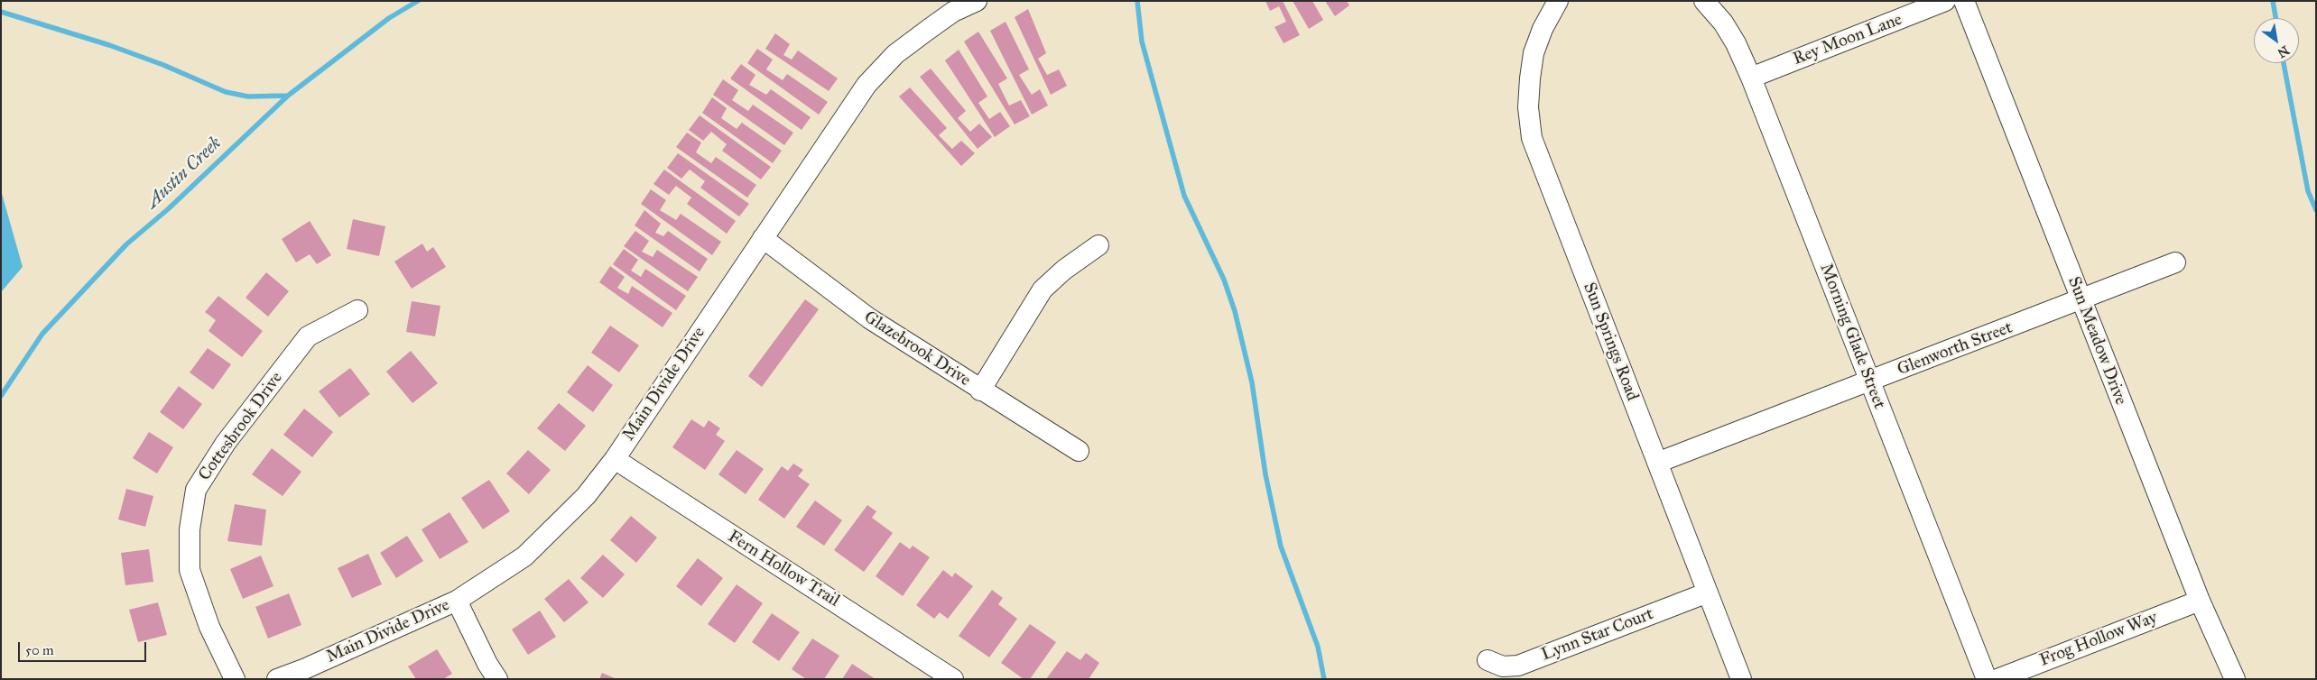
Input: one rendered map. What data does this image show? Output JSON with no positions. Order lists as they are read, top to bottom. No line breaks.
{"streets":{"street":["Rey Moon Lane","Morning Glade Street","Sun Meadow Drive","Sun Springs Road","Glazebrook Drive","Glenworth Street","Main Divide Drive","Cottesbrook Drive","Fern Hollow Trail","Lynn Star Court","Frog Hollow Way"]},"crossings":[["Rey Moon Lane","Morning Glade Street"],["Morning Glade Street","Glenworth Street"],["Sun Meadow Drive","Glenworth Street"],["Sun Meadow Drive","Frog Hollow Way"],["Sun Springs Road","Glenworth Street"],["Sun Springs Road","Lynn Star Court"],["Glazebrook Drive","Main Divide Drive"],["Main Divide Drive","Fern Hollow Trail"]],"water":["Austin Creek"],"scale_bar":"50 m","north":"bottom right"}
